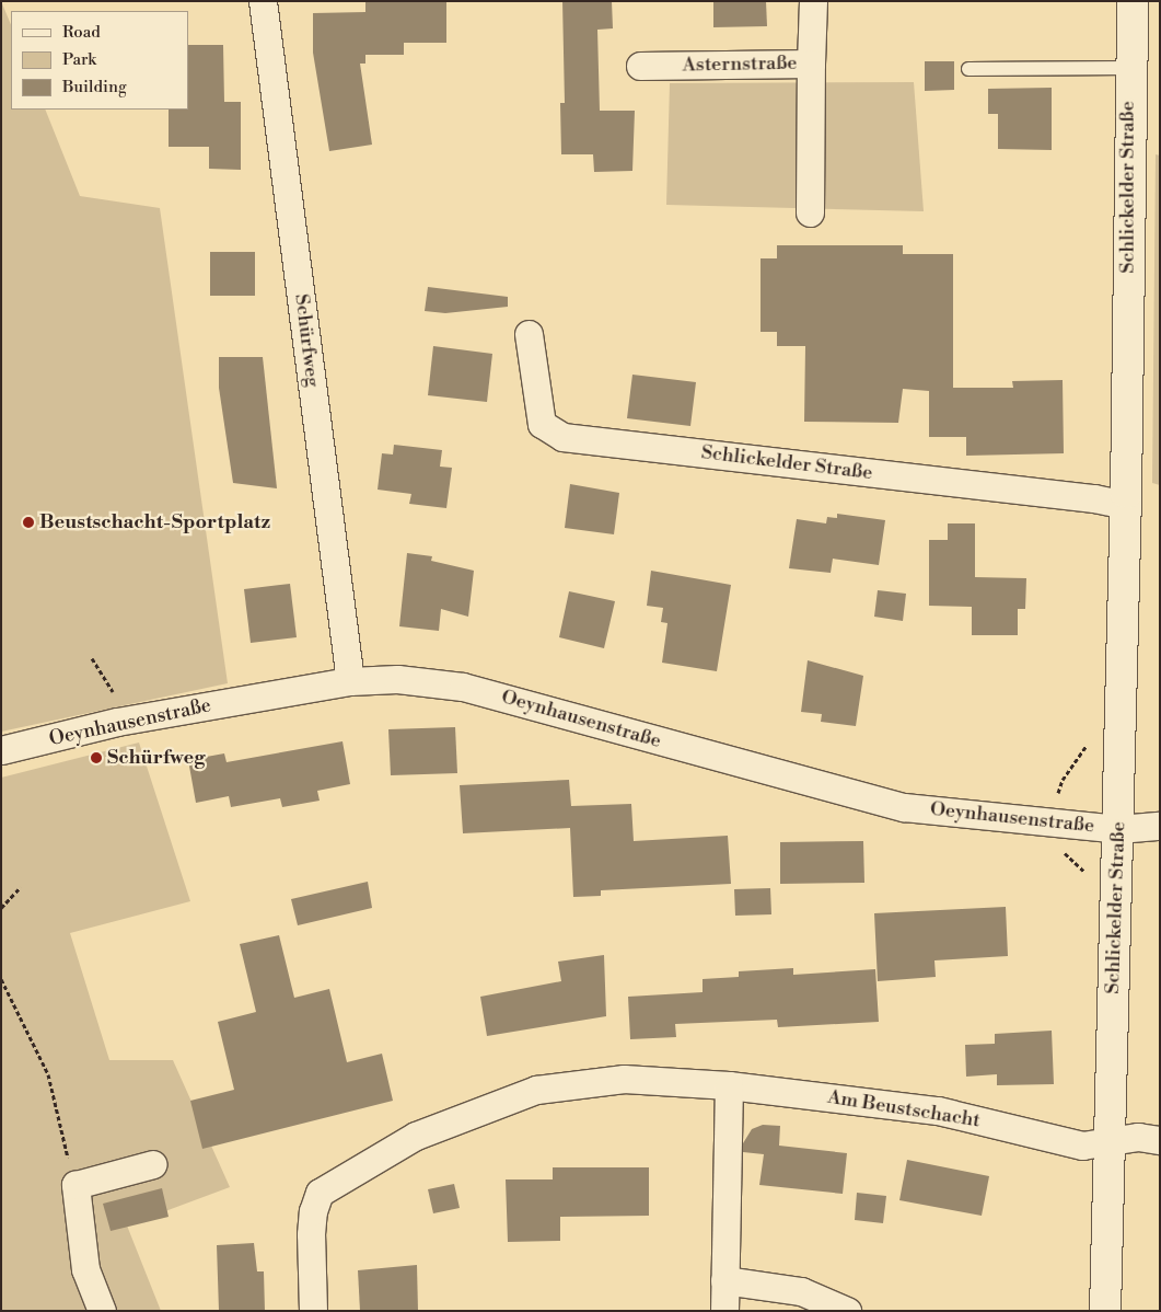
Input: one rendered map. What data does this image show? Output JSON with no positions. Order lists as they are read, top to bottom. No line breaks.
{"streets":{"main road":["Schlickelder Straße"],"street":["Asternstraße","Schürfweg","Oeynhausenstraße","Am Beustschacht"]},"crossings":[["Schlickelder Straße","Oeynhausenstraße"],["Schlickelder Straße","Am Beustschacht"],["Schürfweg","Oeynhausenstraße"]],"places":["Beustschacht-Sportplatz","Schürfweg"],"legend":["Road","Park","Building"]}
